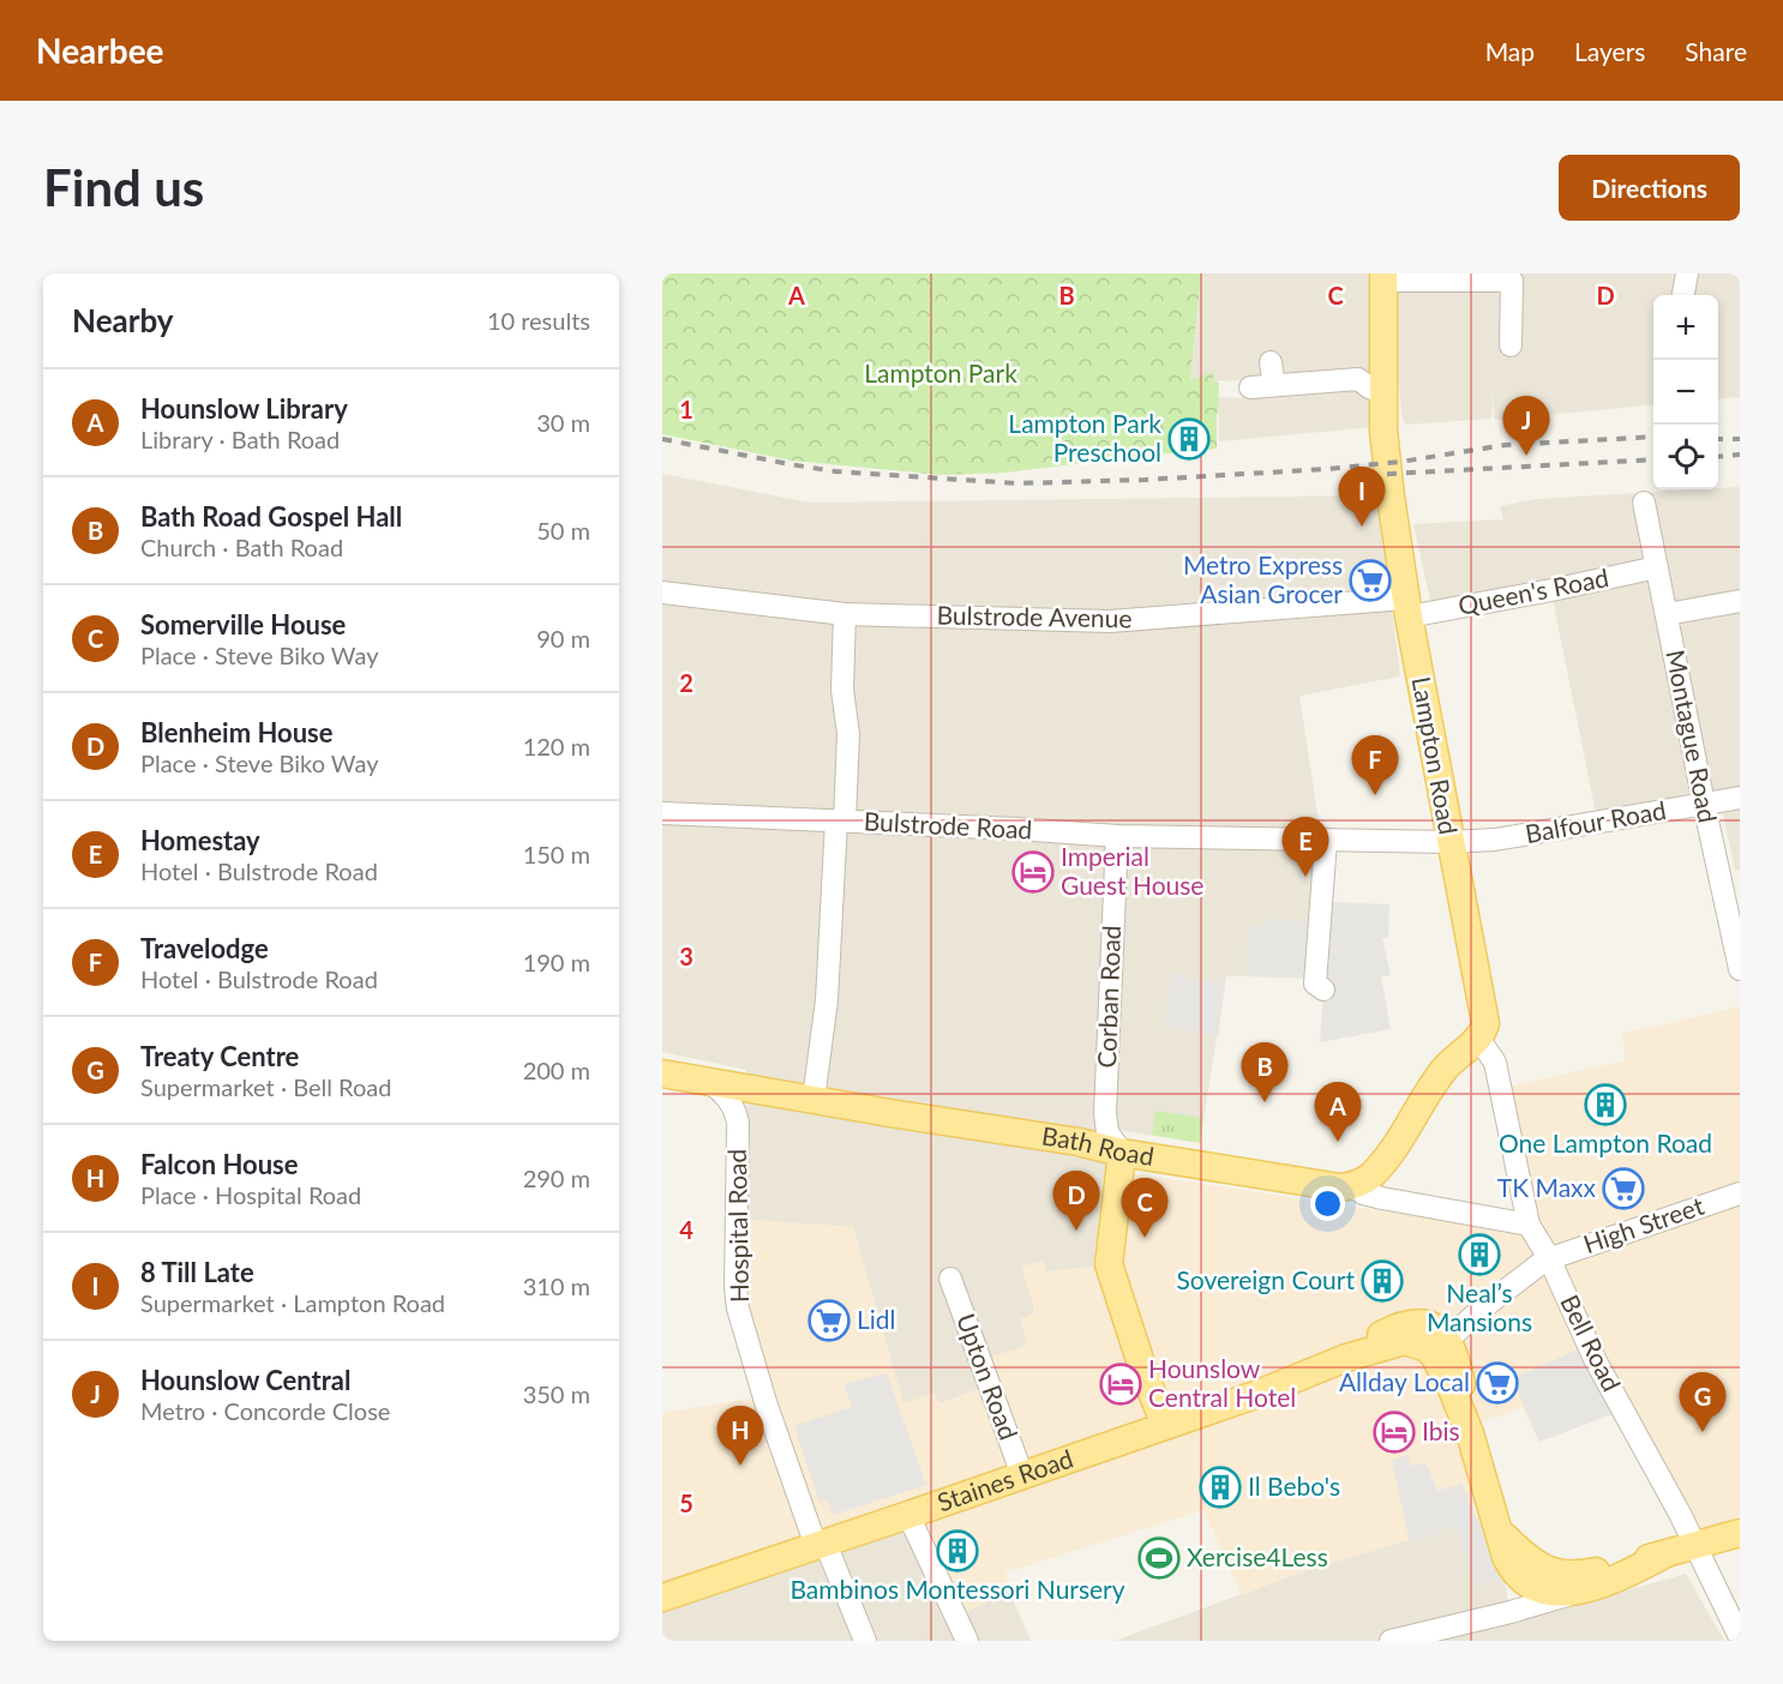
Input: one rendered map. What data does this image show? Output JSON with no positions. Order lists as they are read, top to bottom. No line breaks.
{"streets":{"main road":["Lampton Road","Bath Road","Staines Road"],"street":["Queen's Road","Bulstrode Avenue","Montague Road","Balfour Road","Bulstrode Road","Corban Road","Hospital Road","High Street","Bell Road","Upton Road"]},"crossings":[["Queen's Road","Bulstrode Avenue"],["Queen's Road","Montague Road"],["Queen's Road","Lampton Road"],["Bulstrode Avenue","Lampton Road"],["Montague Road","Balfour Road"],["Lampton Road","Balfour Road"],["Lampton Road","Bulstrode Road"],["Lampton Road","Bell Road"],["Balfour Road","Bulstrode Road"],["Bulstrode Road","Corban Road"],["Corban Road","Bath Road"],["Bath Road","Hospital Road"],["Bath Road","Bell Road"],["Hospital Road","Staines Road"],["High Street","Bell Road"],["Upton Road","Staines Road"]],"parks":["Lampton Park"],"places":{"building":["Lampton Park Preschool","One Lampton Road","Neal’s Mansions","Sovereign Court","Il Bebo's","Bambinos Montessori Nursery"],"supermarket":["Metro Express Asian Grocer","TK Maxx","Lidl","Allday Local"],"hotel":["Imperial Guest House","Hounslow Central Hotel","Ibis"],"sports":["Xercise4Less"]},"page":{"header":"Nearbee","nav":["Map","Layers","Share"],"buttons":"Directions","title":"Find us","heading":["Nearby","10 results"],"map_buttons":["+","−"],"list":[{"mark":"A","name":"Hounslow Library","note":"Library · Bath Road","value":"30 m"},{"mark":"B","name":"Bath Road Gospel Hall","note":"Church · Bath Road","value":"50 m"},{"mark":"C","name":"Somerville House","note":"Place · Steve Biko Way","value":"90 m"},{"mark":"D","name":"Blenheim House","note":"Place · Steve Biko Way","value":"120 m"},{"mark":"E","name":"Homestay","note":"Hotel · Bulstrode Road","value":"150 m"},{"mark":"F","name":"Travelodge","note":"Hotel · Bulstrode Road","value":"190 m"},{"mark":"G","name":"Treaty Centre","note":"Supermarket · Bell Road","value":"200 m"},{"mark":"H","name":"Falcon House","note":"Place · Hospital Road","value":"290 m"},{"mark":"I","name":"8 Till Late","note":"Supermarket · Lampton Road","value":"310 m"},{"mark":"J","name":"Hounslow Central","note":"Metro · Concorde Close","value":"350 m"}],"pins":["J","I","F","E","B","A","D","C","G","H"]},"grid":{"columns":["A","B","C","D"],"rows":["1","2","3","4","5"]}}
